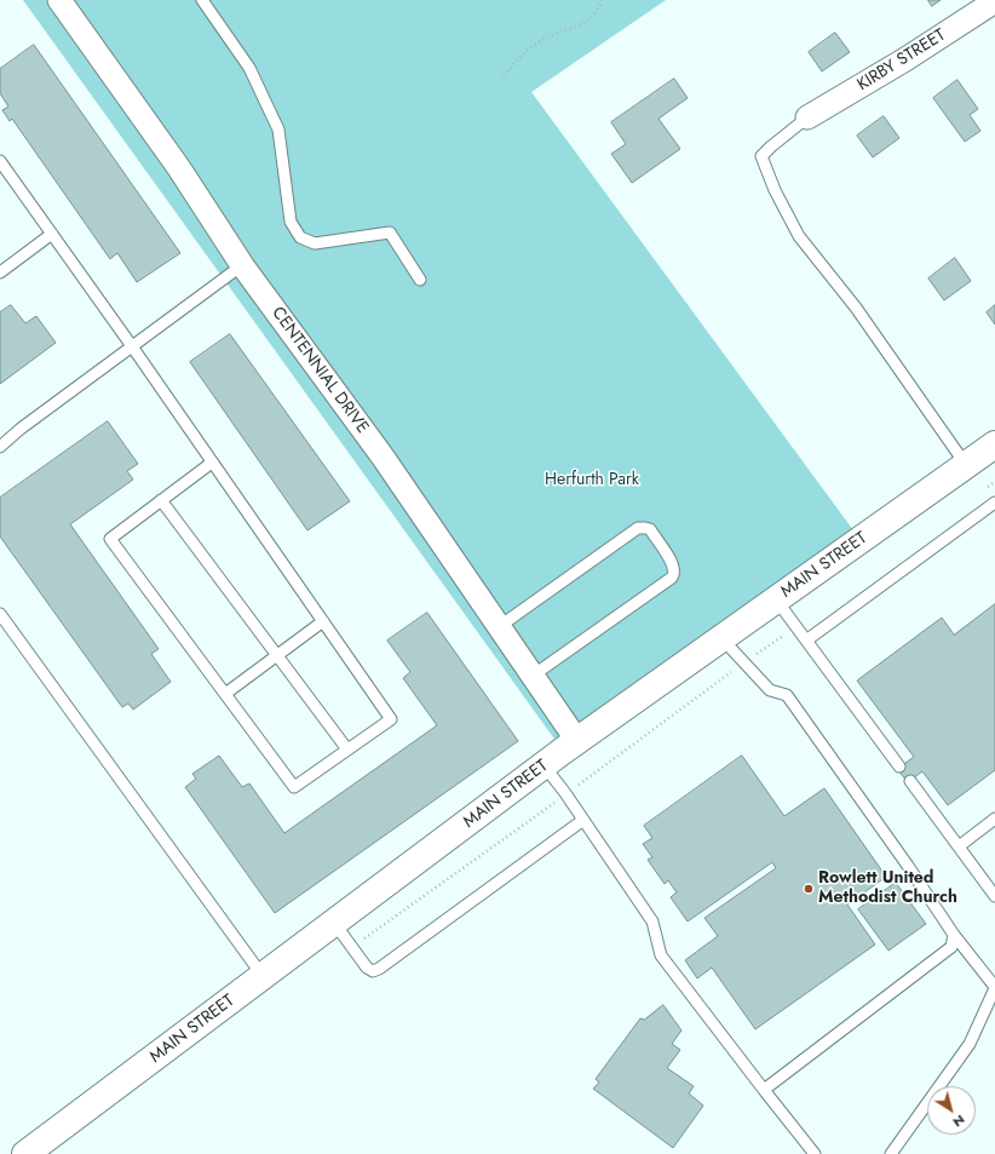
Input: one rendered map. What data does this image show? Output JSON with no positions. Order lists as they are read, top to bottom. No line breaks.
{"streets":{"street":["KIRBY STREET","CENTENNIAL DRIVE","MAIN STREET"]},"crossings":[["CENTENNIAL DRIVE","MAIN STREET"]],"parks":["Herfurth Park"],"places":["Rowlett United Methodist Church"],"north":"bottom right"}
